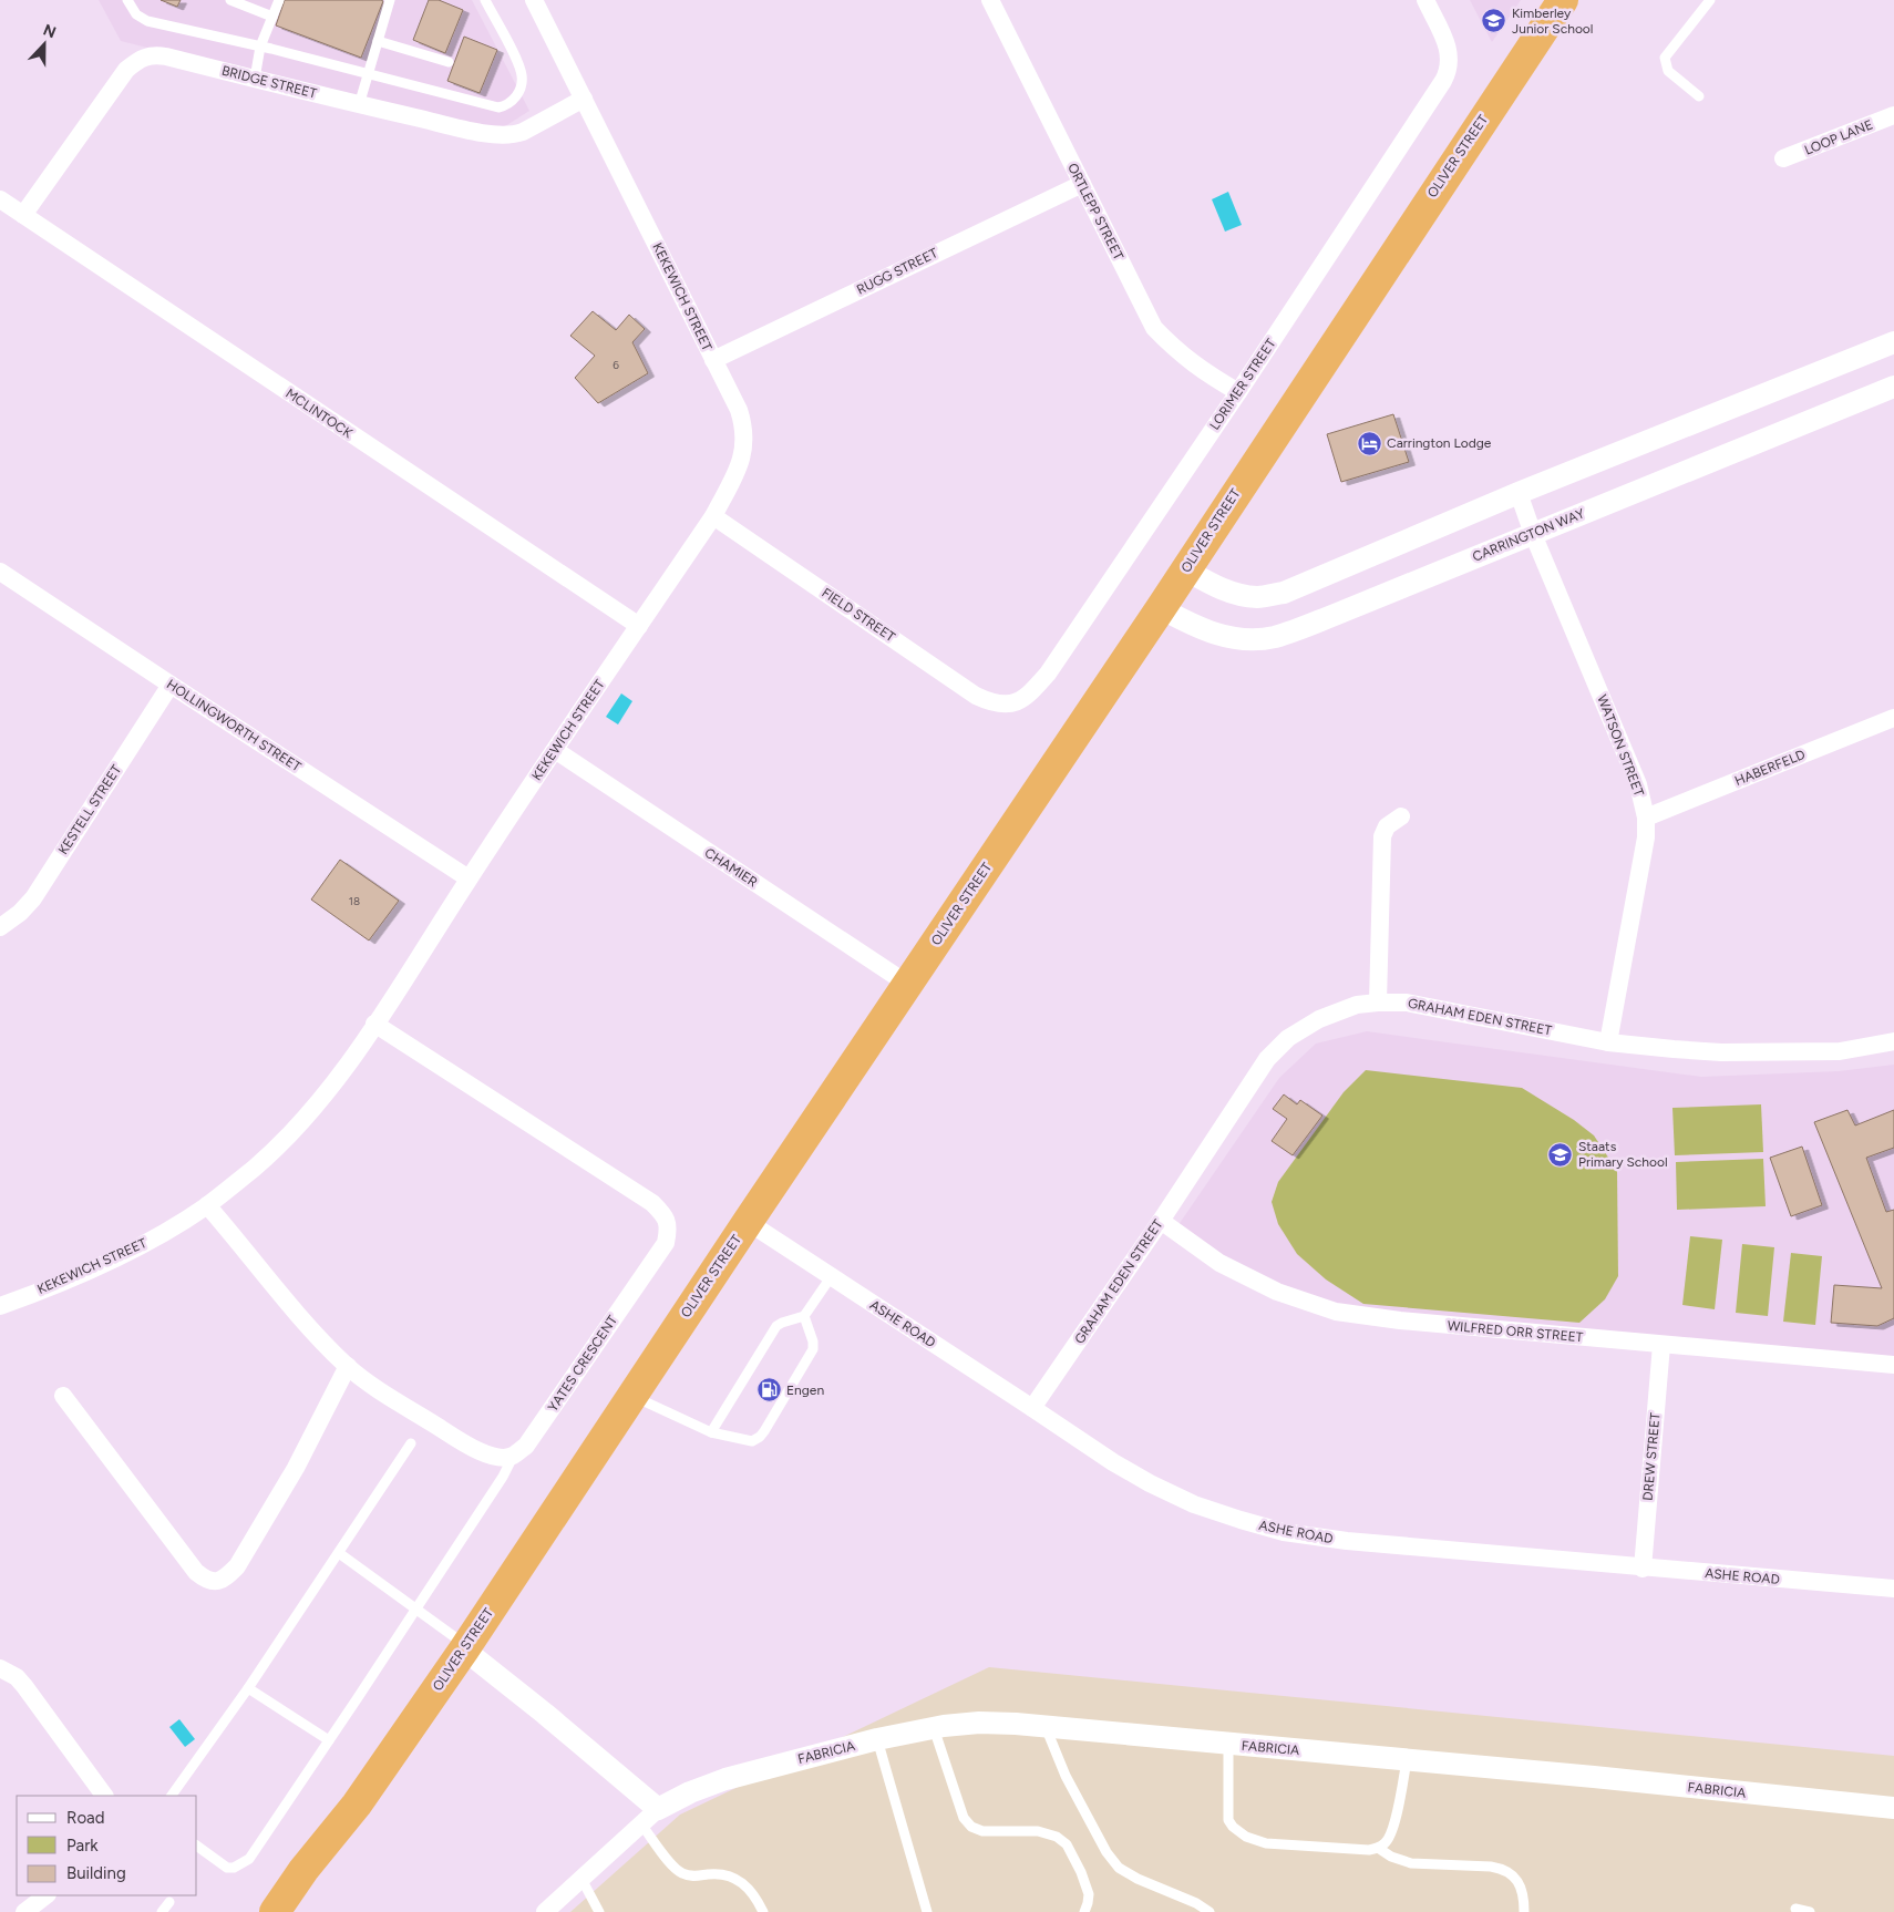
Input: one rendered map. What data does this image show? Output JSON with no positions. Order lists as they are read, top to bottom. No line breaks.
{"streets":{"highway":["OLIVER STREET"],"street":["BRIDGE STREET","LOOP LANE","ORTLEPP STREET","RUGG STREET","KEKEWICH STREET","LORIMER STREET","MCLINTOCK","CARRINGTON WAY","FIELD STREET","HOLLINGWORTH STREET","WATSON STREET","HABERFELD","KESTELL STREET","CHAMIER","GRAHAM EDEN STREET","ASHE ROAD","WILFRED ORR STREET","YATES CRESCENT","DREW STREET","FABRICIA"]},"crossings":[["BRIDGE STREET","KEKEWICH STREET"],["BRIDGE STREET","MCLINTOCK"],["OLIVER STREET","CARRINGTON WAY"],["OLIVER STREET","CHAMIER"],["OLIVER STREET","ASHE ROAD"],["ORTLEPP STREET","RUGG STREET"],["ORTLEPP STREET","LORIMER STREET"],["RUGG STREET","KEKEWICH STREET"],["KEKEWICH STREET","MCLINTOCK"],["KEKEWICH STREET","FIELD STREET"],["KEKEWICH STREET","HOLLINGWORTH STREET"],["KEKEWICH STREET","CHAMIER"],["KEKEWICH STREET","YATES CRESCENT"],["LORIMER STREET","FIELD STREET"],["CARRINGTON WAY","WATSON STREET"],["HOLLINGWORTH STREET","KESTELL STREET"],["WATSON STREET","HABERFELD"],["WATSON STREET","GRAHAM EDEN STREET"],["GRAHAM EDEN STREET","ASHE ROAD"],["GRAHAM EDEN STREET","WILFRED ORR STREET"],["ASHE ROAD","DREW STREET"],["WILFRED ORR STREET","DREW STREET"]],"places":{"school or university":["Kimberley Junior School","Staats Primary School"],"hotel":["Carrington Lodge"],"fuel station":["Engen"]},"house_numbers":["6","18"],"legend":["Road","Park","Building"],"north":"top"}
